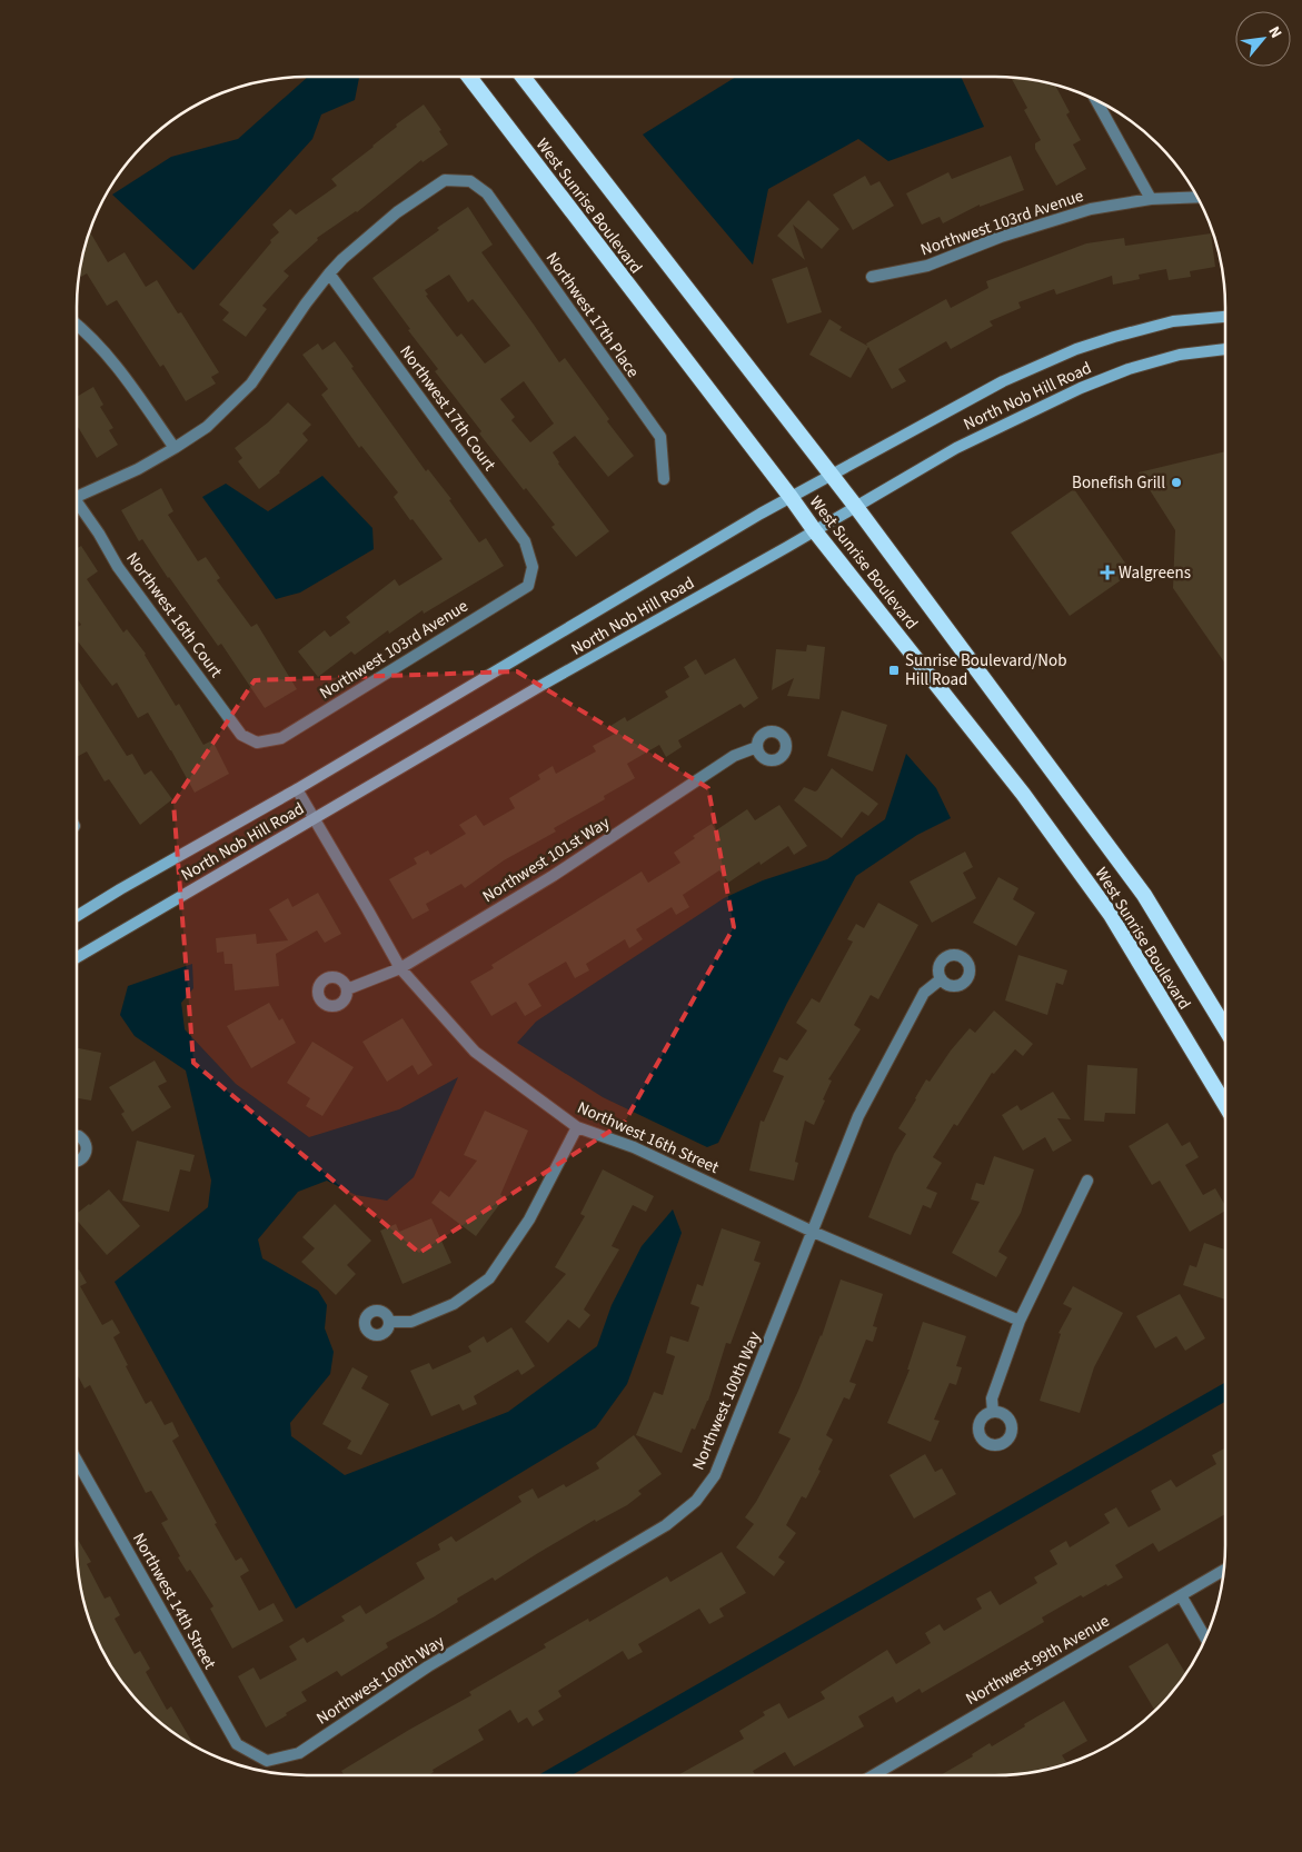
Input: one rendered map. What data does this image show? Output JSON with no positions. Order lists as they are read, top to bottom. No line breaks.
{"streets":{"highway":["West Sunrise Boulevard"],"main road":["North Nob Hill Road"],"street":["Northwest 103rd Avenue","Northwest 17th Place","Northwest 17th Court","Northwest 16th Court","Northwest 101st Way","Northwest 16th Street","Northwest 100th Way","Northwest 14th Street","Northwest 99th Avenue"]},"crossings":[["West Sunrise Boulevard","North Nob Hill Road"],["Northwest 103rd Avenue","Northwest 17th Court"],["Northwest 103rd Avenue","Northwest 16th Court"],["Northwest 17th Place","Northwest 17th Court"],["North Nob Hill Road","Northwest 16th Street"],["Northwest 101st Way","Northwest 16th Street"],["Northwest 16th Street","Northwest 100th Way"],["Northwest 100th Way","Northwest 14th Street"]],"places":{"other":["Bonefish Grill"],"health":["Walgreens"],"transit":["Sunrise Boulevard/Nob Hill Road"]},"north":"top right"}
